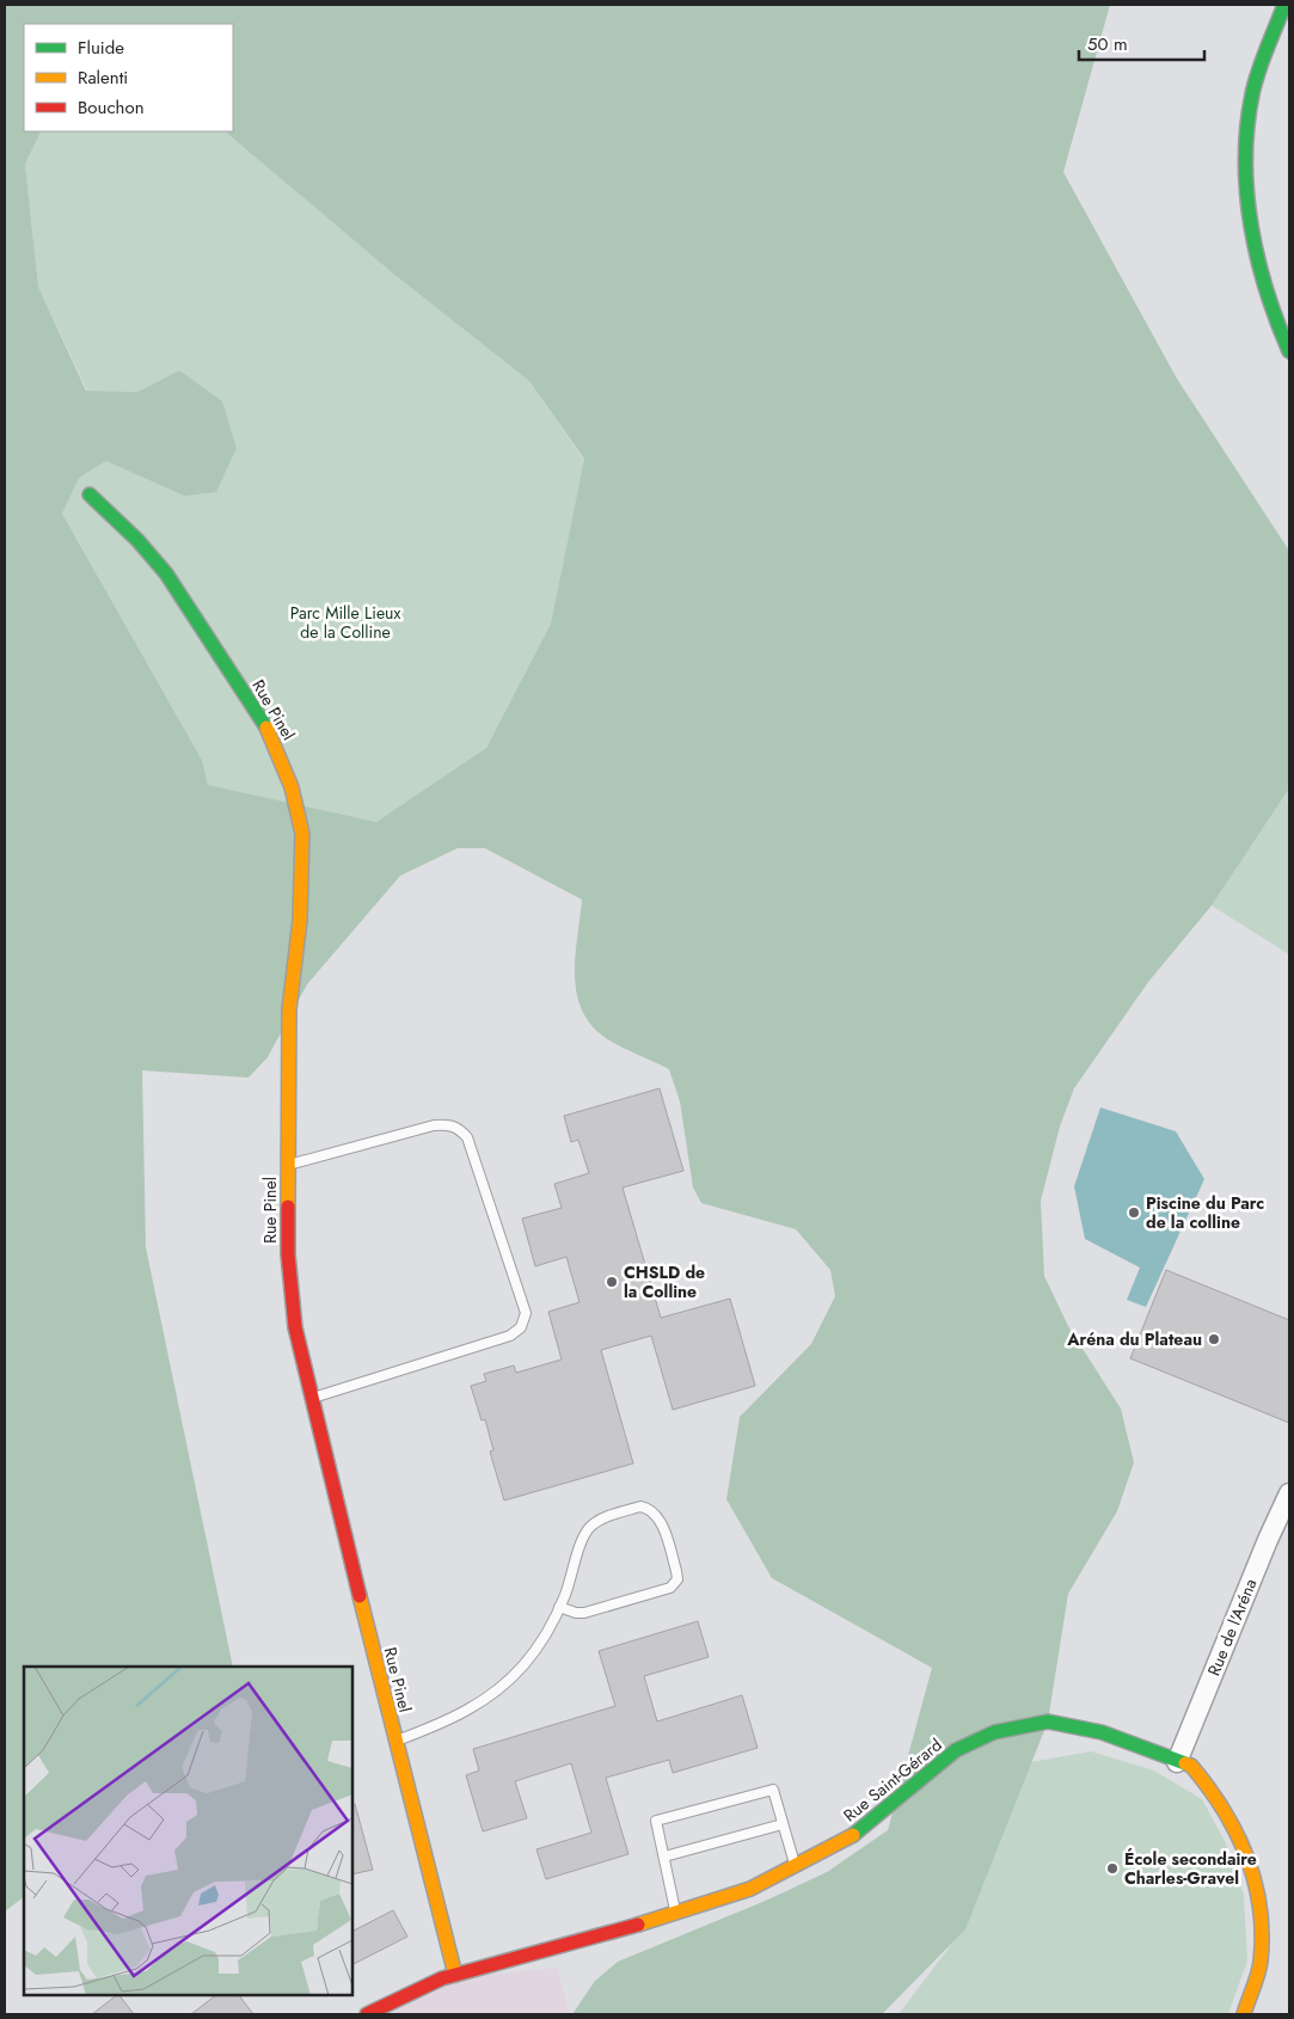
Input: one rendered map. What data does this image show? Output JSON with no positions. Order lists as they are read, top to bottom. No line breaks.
{"streets":{"street":["Rue Pinel","Rue de l'Aréna","Rue Saint-Gérard"]},"crossings":[["Rue Pinel","Rue Saint-Gérard"],["Rue de l'Aréna","Rue Saint-Gérard"]],"parks":["Parc Mille Lieux de la Colline"],"places":["Piscine du Parc de la colline","CHSLD de la Colline","Aréna du Plateau","École secondaire Charles-Gravel"],"legend":["Fluide","Ralenti","Bouchon"],"scale_bar":"50 m"}
